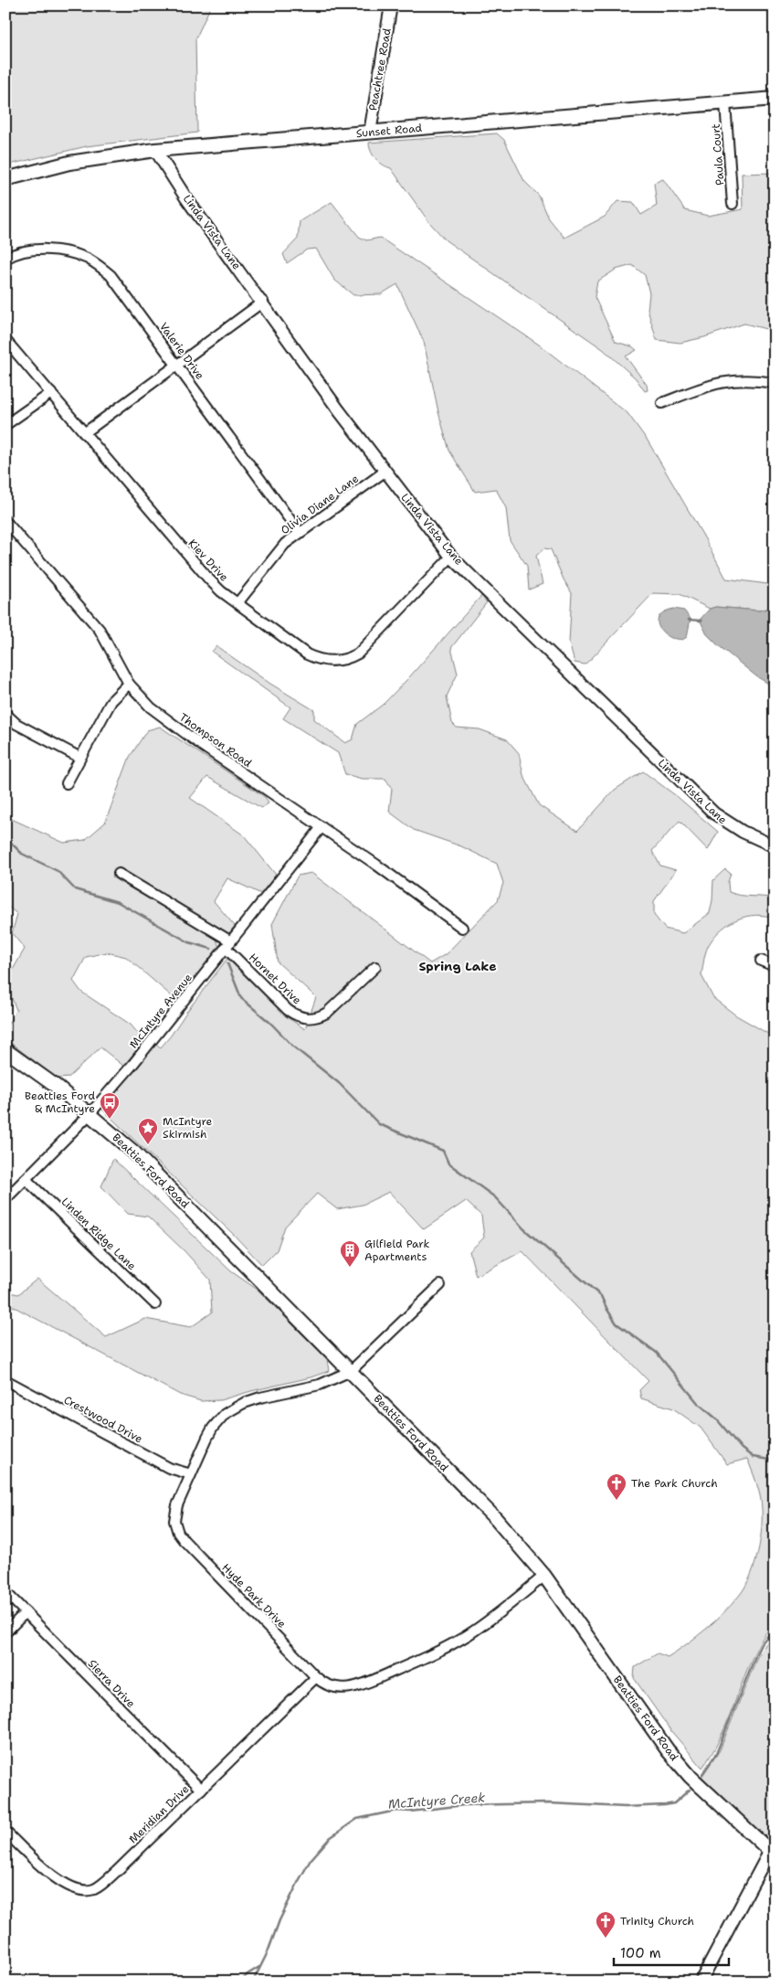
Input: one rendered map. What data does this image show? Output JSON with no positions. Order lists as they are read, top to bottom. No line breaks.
{"streets":{"main road":["Sunset Road","Beatties Ford Road"],"street":["Peachtree Road","Paula Court","Linda Vista Lane","Valerie Drive","Olivia Diane Lane","Kiev Drive","Thompson Road","Hornet Drive","McIntyre Avenue","Linden Ridge Lane","Crestwood Drive","Hyde Park Drive","Sierra Drive","Meridian Drive"]},"crossings":[["Peachtree Road","Sunset Road"],["Sunset Road","Paula Court"],["Sunset Road","Linda Vista Lane"],["Linda Vista Lane","Olivia Diane Lane"],["Linda Vista Lane","Kiev Drive"],["Valerie Drive","Olivia Diane Lane"],["Olivia Diane Lane","Kiev Drive"],["Thompson Road","McIntyre Avenue"],["Hornet Drive","McIntyre Avenue"],["McIntyre Avenue","Beatties Ford Road"],["McIntyre Avenue","Linden Ridge Lane"],["Beatties Ford Road","Hyde Park Drive"],["Crestwood Drive","Hyde Park Drive"],["Hyde Park Drive","Meridian Drive"],["Sierra Drive","Meridian Drive"]],"districts":["Spring Lake"],"water":["McIntyre Creek"],"places":{"bus stop":["Beatties Ford & McIntyre"],"place":["McIntyre Skirmish"],"building":["Gilfield Park Apartments"],"church":["The Park Church","Trinity Church"]},"scale_bar":"100 m"}
